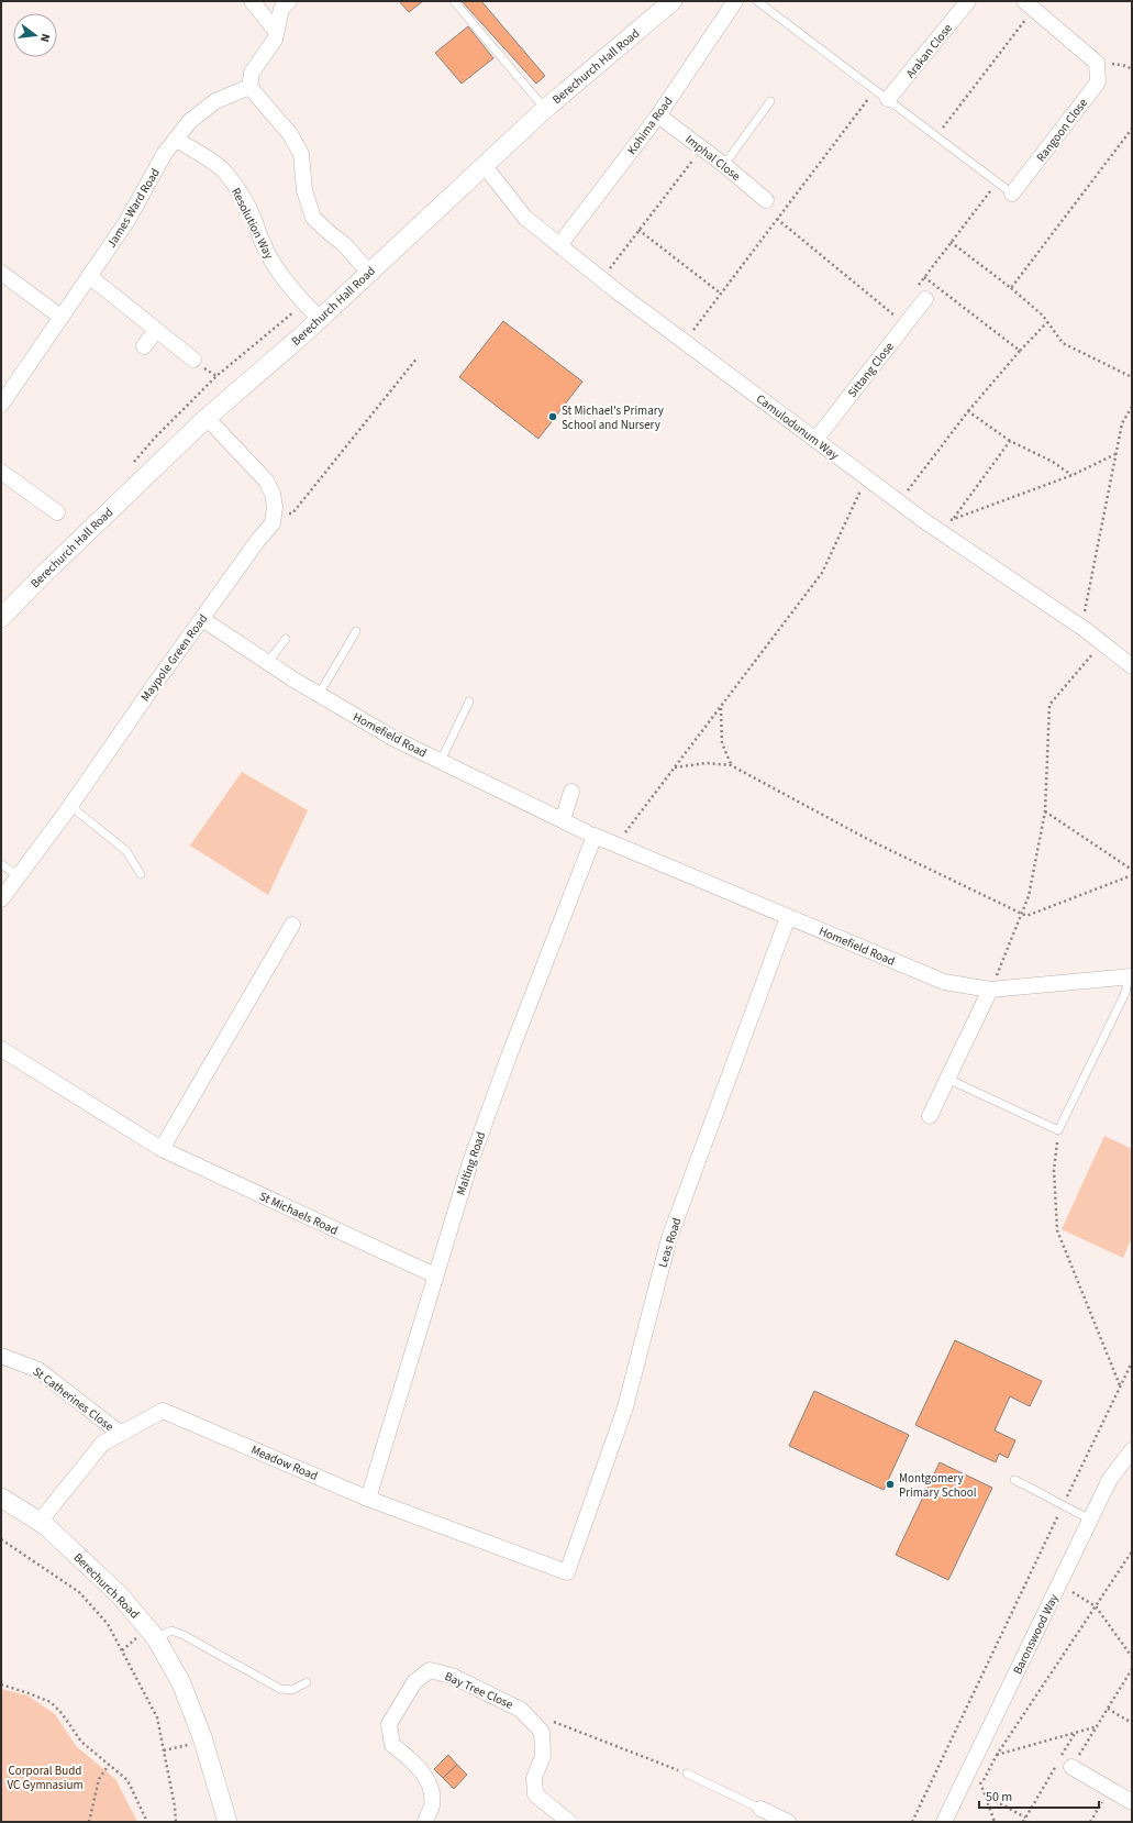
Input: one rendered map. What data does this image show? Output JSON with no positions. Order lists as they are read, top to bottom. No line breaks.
{"streets":{"street":["Arakan Close","Berechurch Hall Road","Kohima Road","Rangoon Close","Imphal Close","James Ward Road","Resolution Way","Sittang Close","Camulodunum Way","Maypole Green Road","Homefield Road","Malting Road","St Michaels Road","Leas Road","St Catherines Close","Meadow Road","Berechurch Road","Baronswood Way","Bay Tree Close"]},"crossings":[["Berechurch Hall Road","Resolution Way"],["Berechurch Hall Road","Camulodunum Way"],["Kohima Road","Imphal Close"],["Kohima Road","Camulodunum Way"],["James Ward Road","Resolution Way"],["Sittang Close","Camulodunum Way"],["Maypole Green Road","Homefield Road"],["Homefield Road","Malting Road"],["Homefield Road","Leas Road"],["Malting Road","St Michaels Road"],["Malting Road","Meadow Road"],["Leas Road","Meadow Road"],["St Catherines Close","Meadow Road"],["Meadow Road","Berechurch Road"]],"parks":["Corporal Budd VC Gymnasium"],"places":["St Michael's Primary School and Nursery","Montgomery Primary School"],"scale_bar":"50 m","north":"right"}
